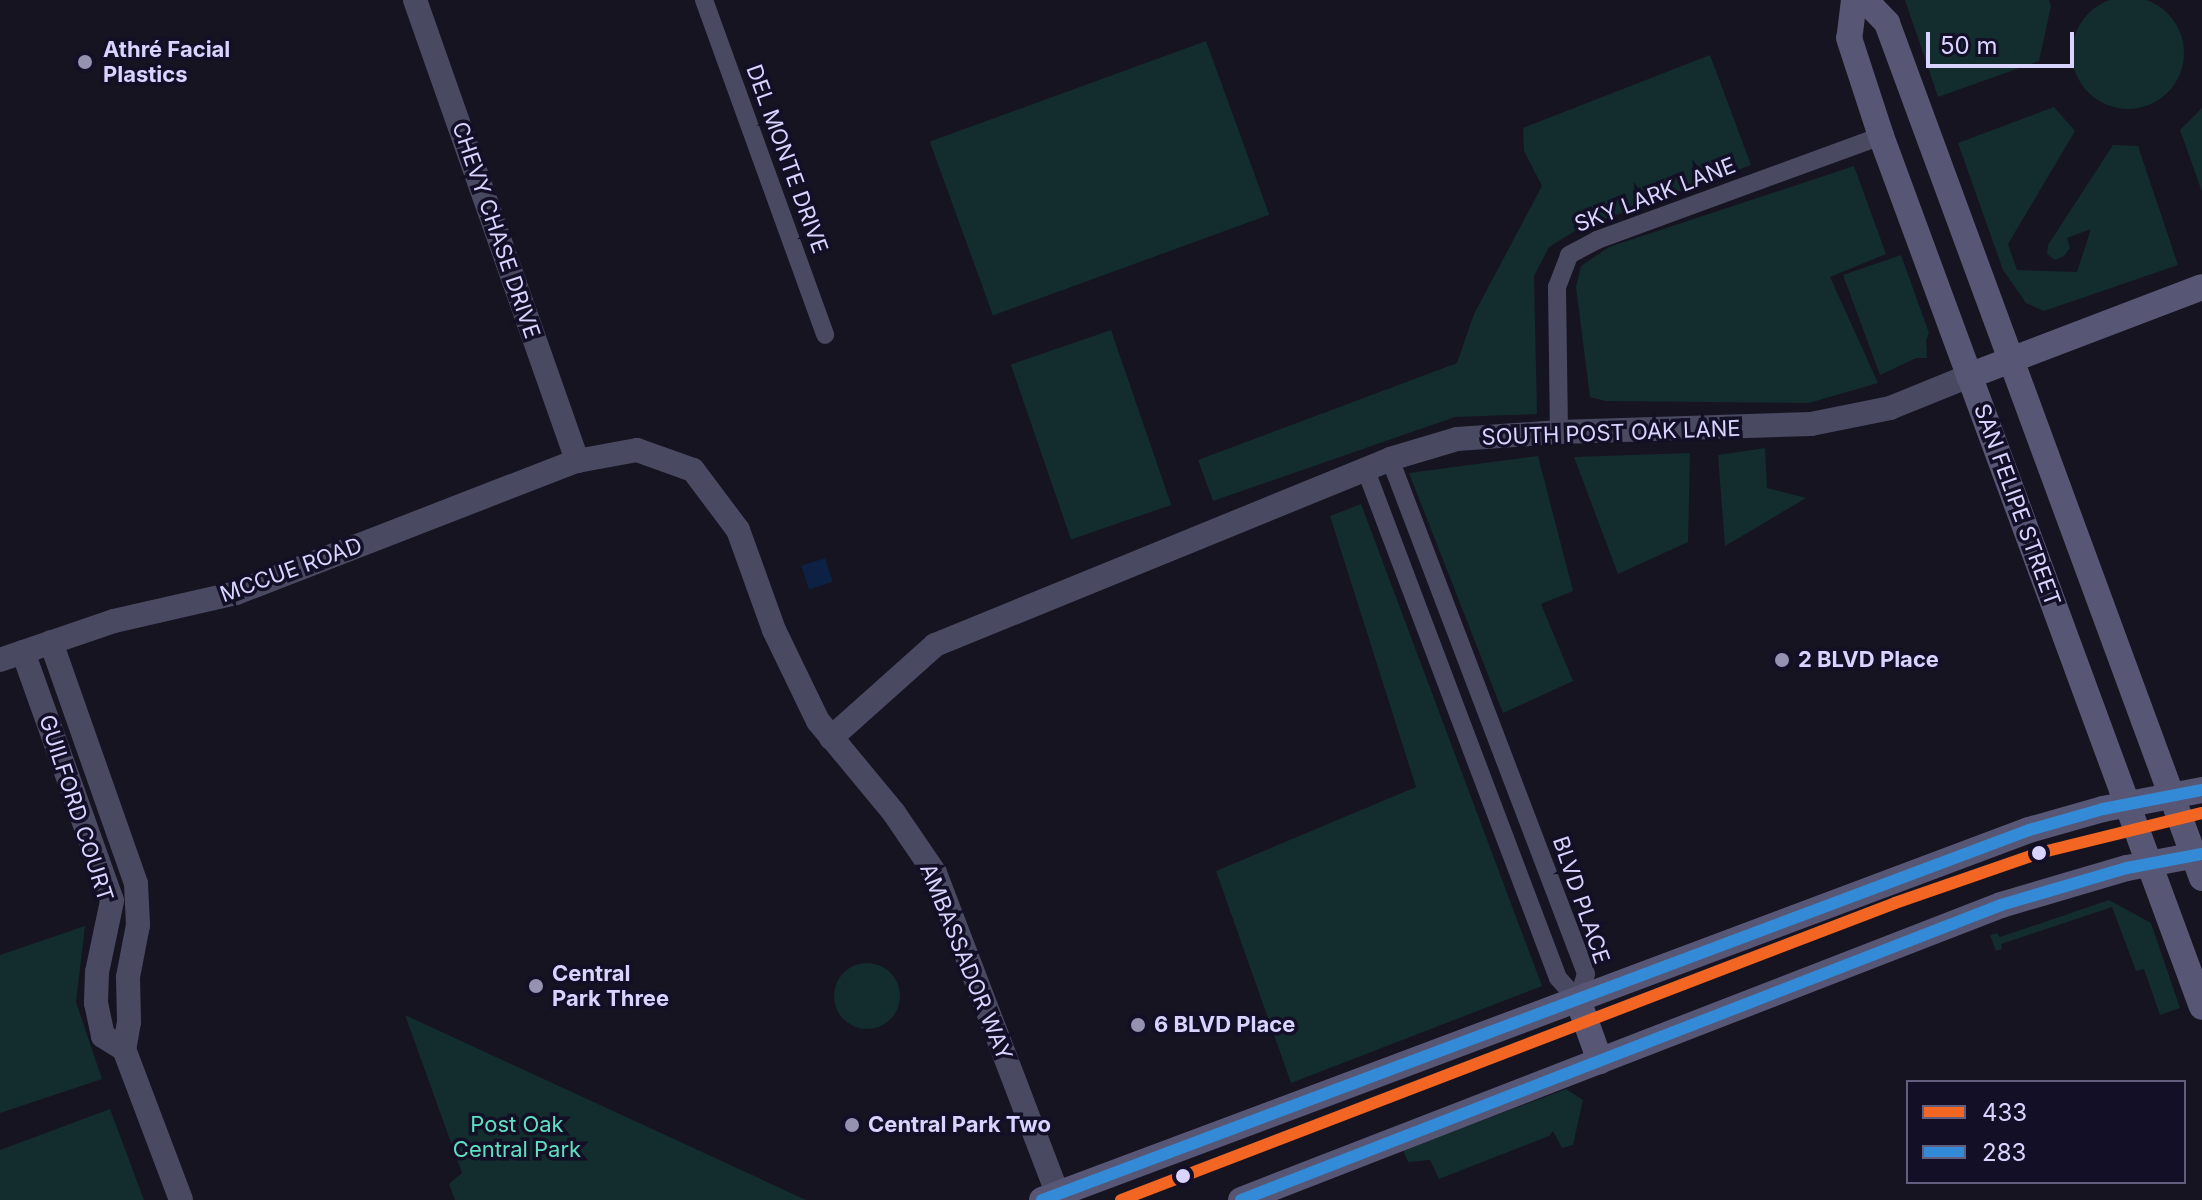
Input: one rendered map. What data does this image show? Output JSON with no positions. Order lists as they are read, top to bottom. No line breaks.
{"streets":{"main road":["SOUTH POST OAK LANE","SAN FELIPE STREET"],"street":["DEL MONTE DRIVE","SKY LARK LANE","CHEVY CHASE DRIVE","MCCUE ROAD","GUILFORD COURT","BLVD PLACE","AMBASSADOR WAY"]},"crossings":[["SKY LARK LANE","SOUTH POST OAK LANE"],["SKY LARK LANE","SAN FELIPE STREET"],["CHEVY CHASE DRIVE","MCCUE ROAD"],["CHEVY CHASE DRIVE","AMBASSADOR WAY"],["SOUTH POST OAK LANE","SAN FELIPE STREET"],["SOUTH POST OAK LANE","BLVD PLACE"],["SOUTH POST OAK LANE","AMBASSADOR WAY"],["MCCUE ROAD","GUILFORD COURT"],["MCCUE ROAD","AMBASSADOR WAY"]],"parks":["Post Oak Central Park"],"places":["Athré Facial Plastics","2 BLVD Place","Central Park Three","6 BLVD Place","Central Park Two"],"lines":["transit line 283","transit line 433"],"legend":["433","283"],"scale_bar":"50 m"}
